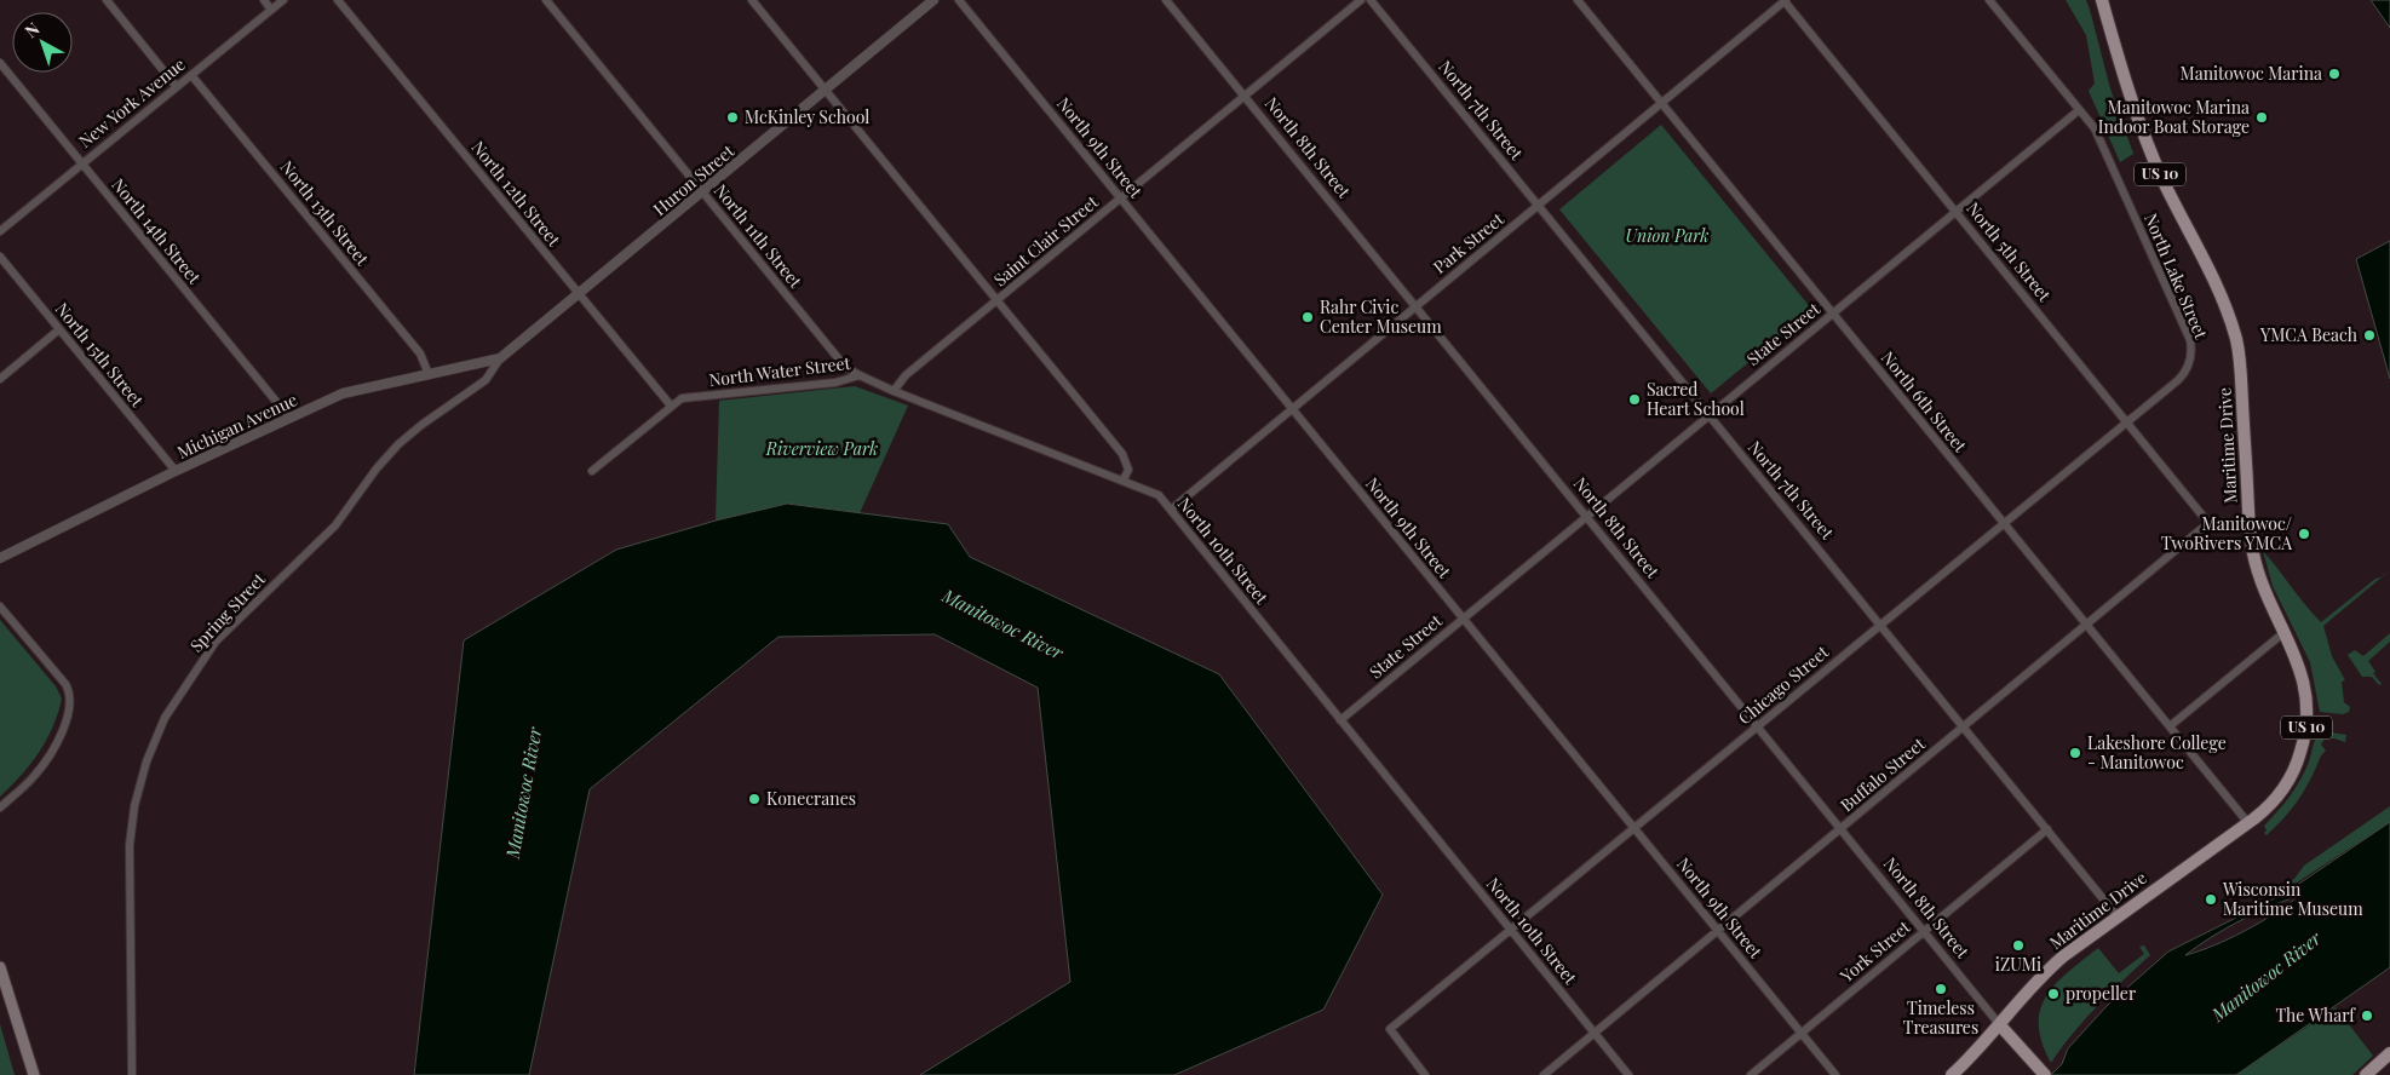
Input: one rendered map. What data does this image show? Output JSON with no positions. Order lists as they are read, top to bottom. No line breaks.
{"streets":{"main road":["North 8th Street","US 10","Maritime Drive"],"street":["New York Avenue","North 7th Street","North 9th Street","Huron Street","North 12th Street","North 13th Street","North 14th Street","North 11th Street","Saint Clair Street","Park Street","North 5th Street","North Lake Street","State Street","North 15th Street","North Water Street","North 6th Street","Michigan Avenue","North 10th Street","Spring Street","Chicago Street","Buffalo Street","York Street"]},"crossings":[["New York Avenue","North 13th Street"],["New York Avenue","North 14th Street"],["North 7th Street","Park Street"],["North 7th Street","State Street"],["North 7th Street","Maritime Drive"],["North 7th Street","Chicago Street"],["North 7th Street","Buffalo Street"],["North 7th Street","York Street"],["North 9th Street","Saint Clair Street"],["North 9th Street","Park Street"],["North 9th Street","State Street"],["North 9th Street","Chicago Street"],["North 9th Street","Buffalo Street"],["North 9th Street","York Street"],["North 8th Street","Saint Clair Street"],["North 8th Street","Park Street"],["North 8th Street","State Street"],["North 8th Street","Maritime Drive"],["North 8th Street","Chicago Street"],["North 8th Street","Buffalo Street"],["North 8th Street","York Street"],["Huron Street","North 12th Street"],["Huron Street","North 11th Street"],["Huron Street","Michigan Avenue"],["Huron Street","Spring Street"],["North 12th Street","North Water Street"],["North 13th Street","Michigan Avenue"],["North 14th Street","Michigan Avenue"],["North 11th Street","North Water Street"],["Saint Clair Street","North Water Street"],["Park Street","North 5th Street"],["Park Street","North 6th Street"],["Park Street","North 10th Street"],["North 5th Street","State Street"],["North 5th Street","Chicago Street"],["North 5th Street","Buffalo Street"],["North Lake Street","State Street"],["North Lake Street","Chicago Street"],["State Street","North 6th Street"],["State Street","North 10th Street"],["North 15th Street","Michigan Avenue"],["North Water Street","North 10th Street"],["North 6th Street","Maritime Drive"],["North 6th Street","Chicago Street"],["North 6th Street","Buffalo Street"],["Michigan Avenue","Spring Street"],["North 10th Street","Chicago Street"],["North 10th Street","Buffalo Street"]],"water":["Manitowoc River"],"parks":["Union Park","Riverview Park"],"places":["Manitowoc Marina","McKinley School","Manitowoc Marina Indoor Boat Storage","Rahr Civic Center Museum","YMCA Beach","Sacred Heart School","Manitowoc/ TwoRivers YMCA","Lakeshore College - Manitowoc","Konecranes","Wisconsin Maritime Museum","iZUMi","Timeless Treasures","propeller","The Wharf"],"north":"top left"}
